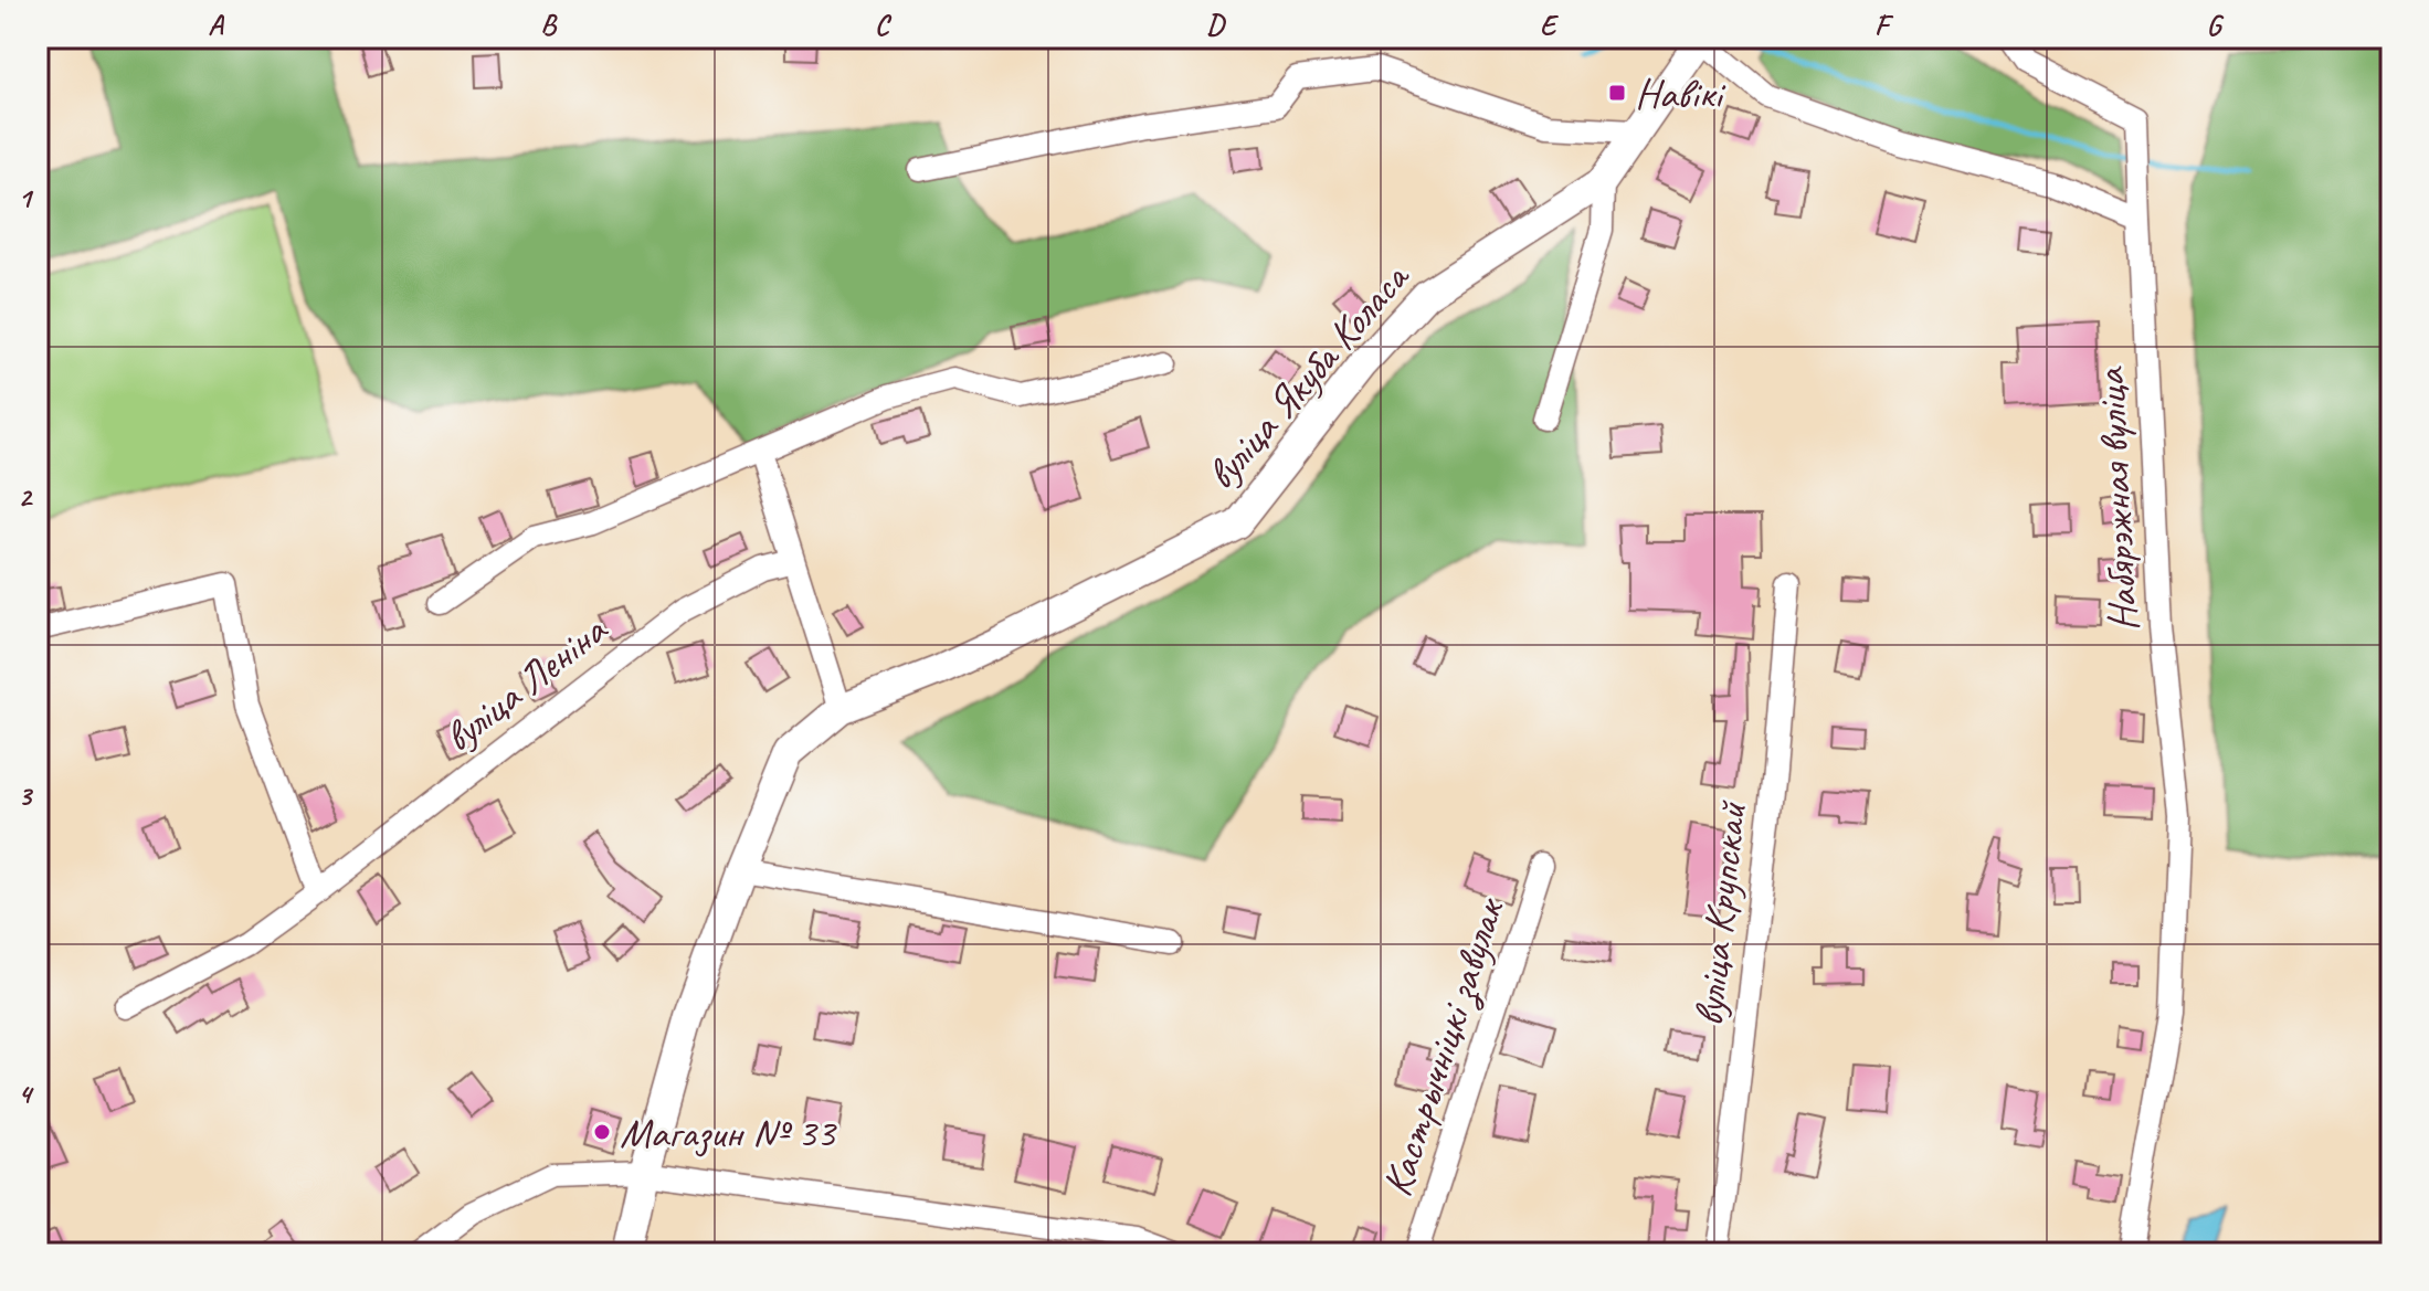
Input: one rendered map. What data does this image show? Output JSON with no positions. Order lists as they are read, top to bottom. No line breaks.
{"streets":{"street":["вуліца Якуба Коласа","Набярэжная вуліца","вуліца Леніна","вуліца Крупскай","Кастрычніцкі завулак"]},"places":{"transit":["Навікі"],"other":["Магазин № 33"]},"grid":{"columns":["A","B","C","D","E","F","G"],"rows":["1","2","3","4"]}}
